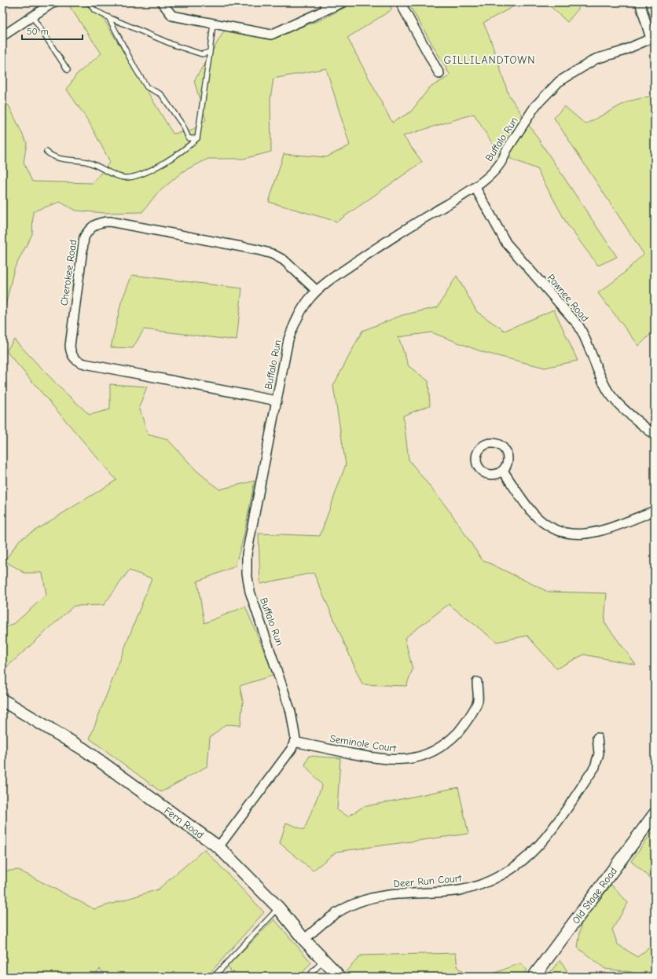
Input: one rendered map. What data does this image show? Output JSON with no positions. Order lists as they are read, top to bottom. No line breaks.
{"streets":{"street":["Buffalo Run","Cherokee Road","Pawnee Road","Seminole Court","Fern Road","Deer Run Court","Old Stage Road"]},"crossings":[["Buffalo Run","Cherokee Road"],["Buffalo Run","Pawnee Road"],["Buffalo Run","Seminole Court"],["Fern Road","Deer Run Court"]],"districts":["GILLILANDTOWN"],"scale_bar":"50 m"}
